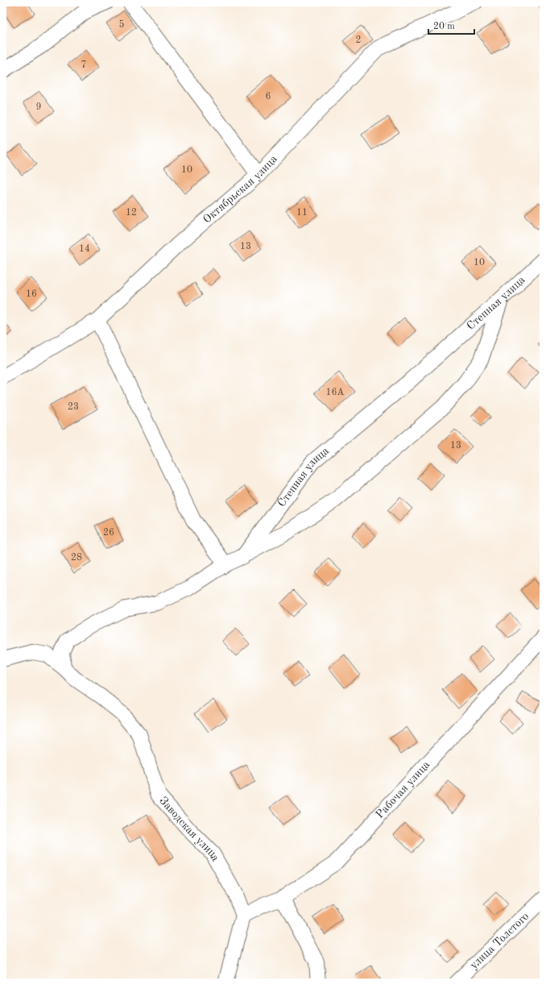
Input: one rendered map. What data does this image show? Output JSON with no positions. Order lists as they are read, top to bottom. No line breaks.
{"streets":{"street":["Октябрьская улица","Степная улица","Рабочая улица","Заводская улица","улица Толстого"]},"crossings":[["Степная улица","Заводская улица"],["Рабочая улица","Заводская улица"]],"house_numbers":["5","2","7","6","9","10","12","11","13","14","10","16","16А","23","13","26","28"],"scale_bar":"20 m"}
